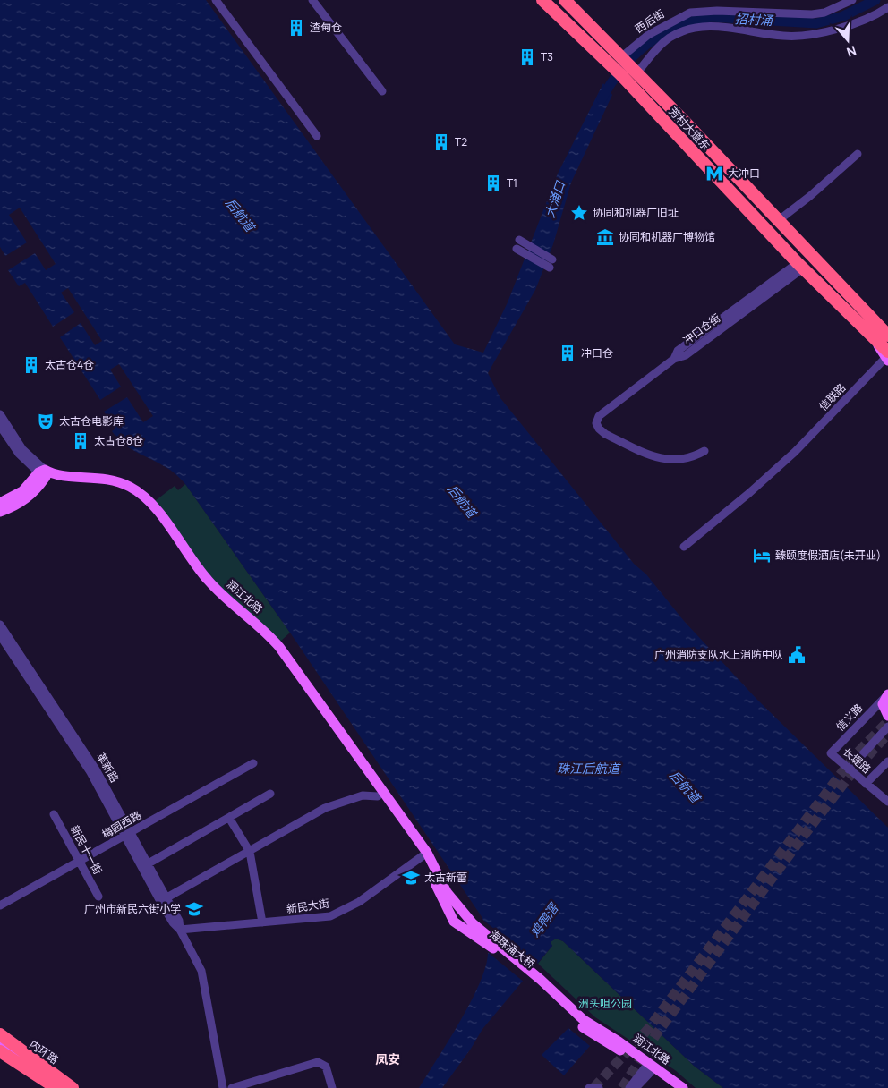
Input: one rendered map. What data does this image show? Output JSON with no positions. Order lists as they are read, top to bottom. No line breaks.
{"streets":{"highway":["芳村大道东","内环路"],"main road":["润江北路","海珠涌大桥"],"street":["西后街","冲口仓街","信联路","信义路","长堤路","革新路","梅园西路","新民十一街","新民大街"]},"crossings":[["西后街","芳村大道东"],["芳村大道东","冲口仓街"],["芳村大道东","信联路"],["润江北路","新民大街"],["润江北路","海珠涌大桥"],["信义路","长堤路"],["革新路","梅园西路"],["革新路","新民大街"],["梅园西路","新民十一街"],["新民大街","海珠涌大桥"]],"districts":["凤安"],"water":["招村涌","大涌口","后航道","珠江后航道","鸡鸭滘"],"parks":["洲头咀公园"],"places":{"building":["渣甸仓","T3","T2","T1","冲口仓","太古仓4仓","太古仓8仓"],"metro station":["大冲口"],"place":["协同和机器厂旧址"],"museum":["协同和机器厂博物馆"],"theatre":["太古仓电影库"],"hotel":["臻颐度假酒店(未开业)"],"public building":["广州消防支队水上消防中队"],"school or university":["太古新蕾","广州市新民六街小学"]},"north":"bottom"}
